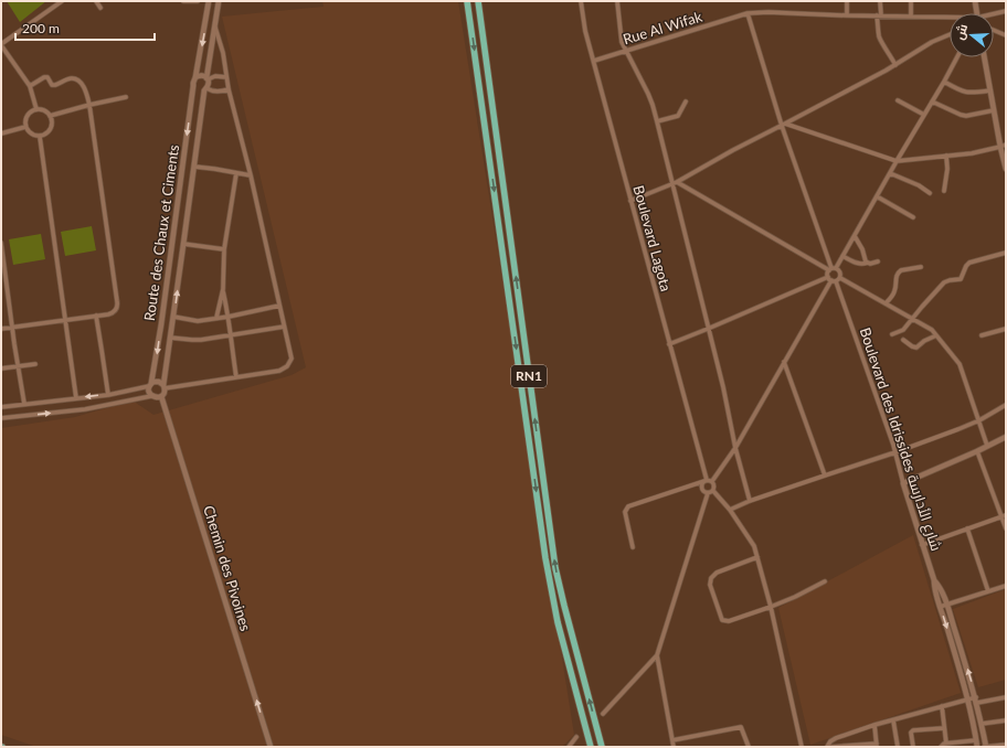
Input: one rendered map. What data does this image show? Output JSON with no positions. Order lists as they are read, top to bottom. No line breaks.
{"streets":{"highway":["RN1"],"street":["Rue Al Wifak","Route des Chaux et Ciments","Boulevard Lagota","Boulevard des Idrissides شارع الأدارسة","Chemin des Pivoines"]},"crossings":[["Rue Al Wifak","Boulevard Lagota"],["Route des Chaux et Ciments","Chemin des Pivoines"]],"one_way":["Chemin des Pivoines"],"scale_bar":"200 m","north":"left"}
